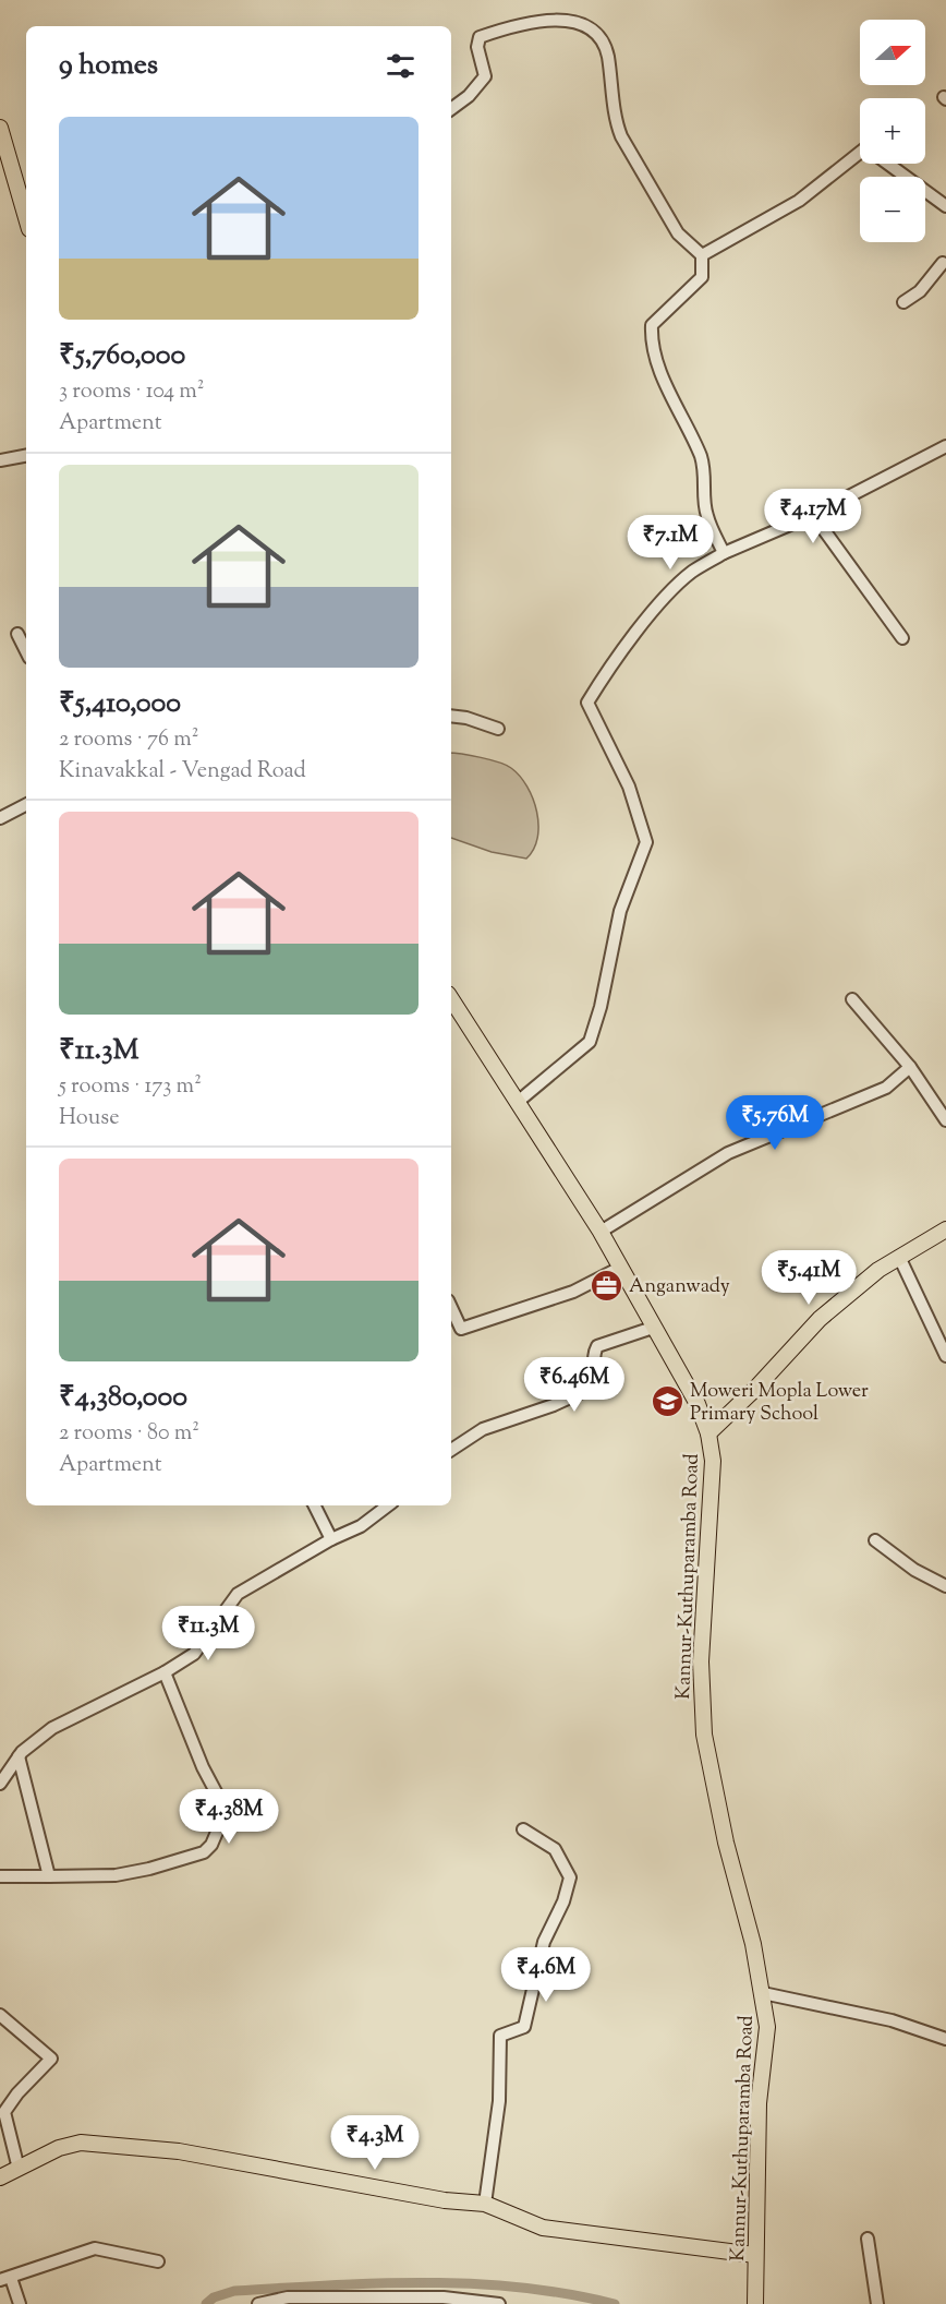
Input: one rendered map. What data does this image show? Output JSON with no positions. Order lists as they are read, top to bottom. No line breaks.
{"streets":{"main road":["Kannur-Kuthuparamba Road"]},"places":{"office":["Anganwady"],"school or university":["Moweri Mopla Lower Primary School"]},"north":"right","page":{"map_buttons":["+","−"],"heading":"9 homes","list":[{"name":"₹5,760,000","note":"3 rooms · 104 m² · Apartment"},{"name":"₹5,410,000","note":"2 rooms · 76 m² · Kinavakkal - Vengad Road"},{"name":"₹11.3M","note":"5 rooms · 173 m² · House"},{"name":"₹4,380,000","note":"2 rooms · 80 m² · Apartment"}],"price":["₹4.17M","₹7.1M","₹5.76M","₹5.41M","₹6.46M","₹11.3M","₹4.38M","₹4.6M","₹4.3M"]}}
